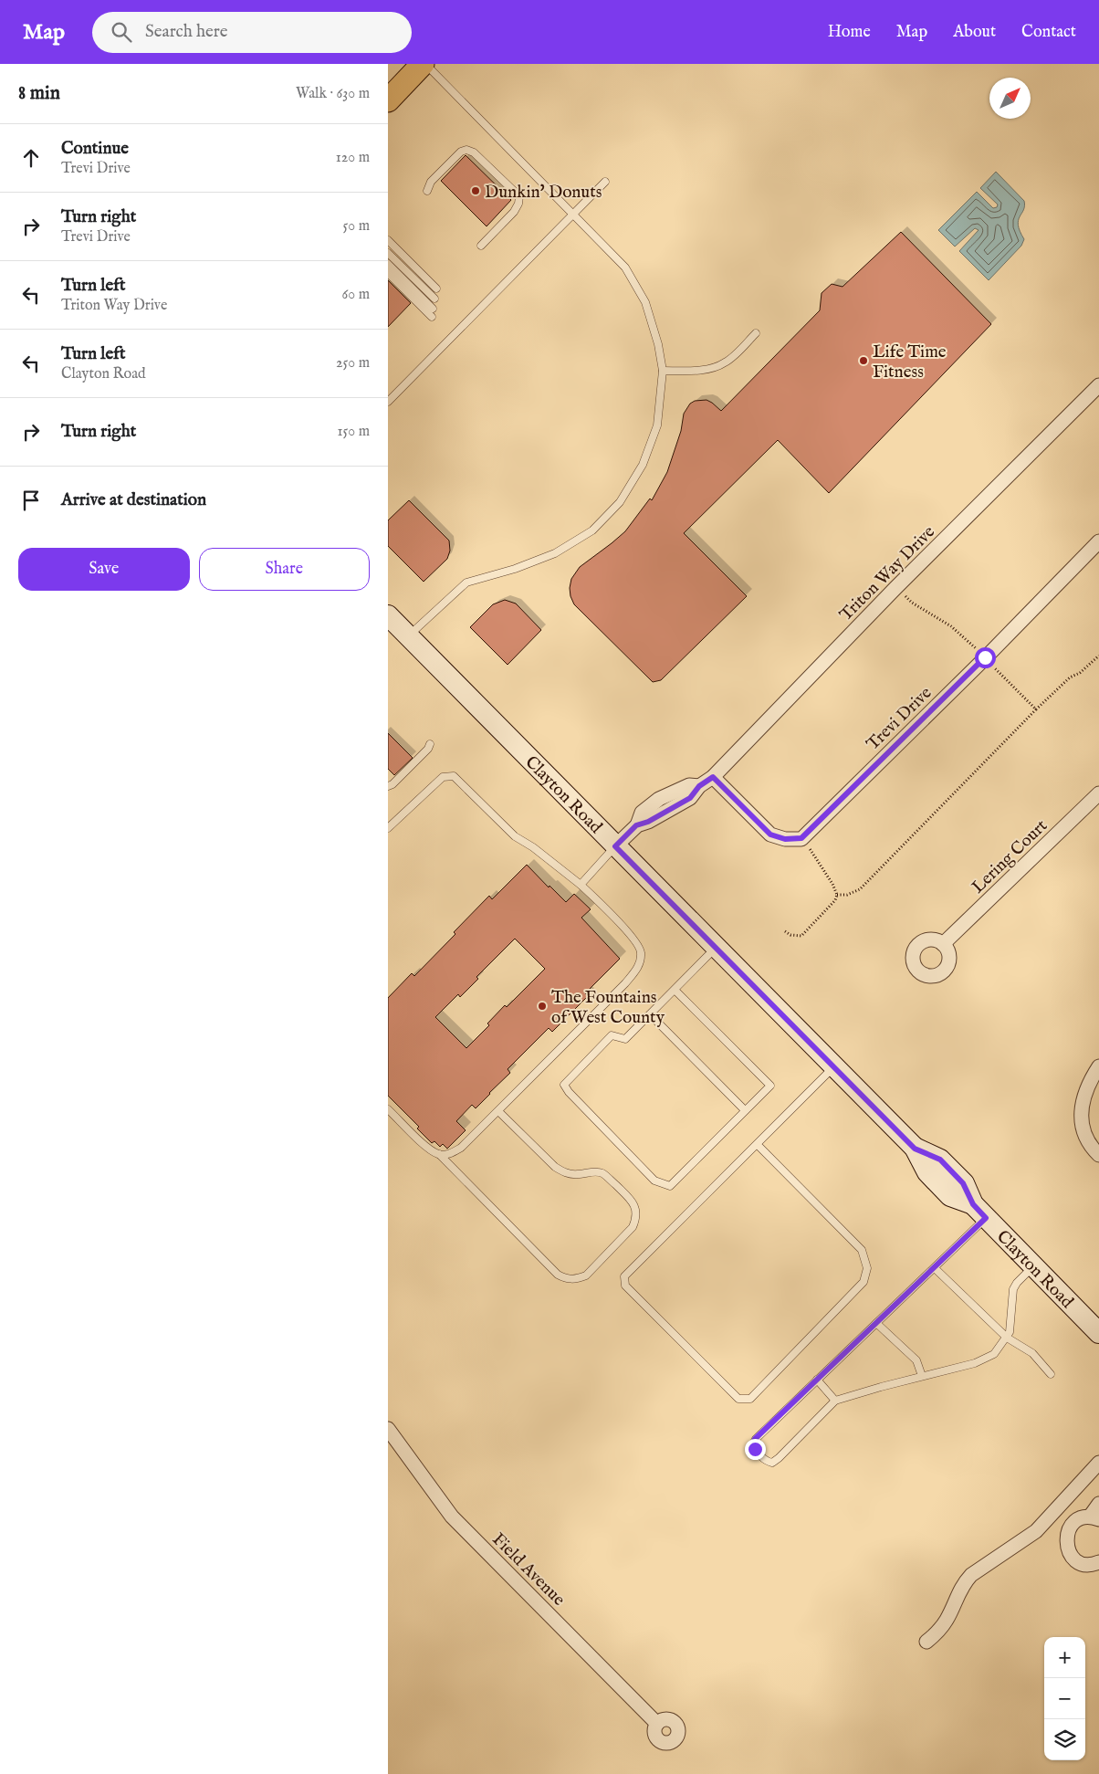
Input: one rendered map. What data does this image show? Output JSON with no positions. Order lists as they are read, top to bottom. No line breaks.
{"streets":{"main road":["Clayton Road"],"street":["Triton Way Drive","Trevi Drive","Lering Court","Field Avenue"]},"crossings":[["Triton Way Drive","Trevi Drive"],["Triton Way Drive","Clayton Road"]],"places":["Dunkin' Donuts","Life Time Fitness","The Fountains of West County"],"north":"top right","page":{"header":"Map","search":"Search here","nav":["Home","Map","About","Contact"],"heading":["8 min","Walk · 630 m"],"list":[["Continue","Trevi Drive","120 m"],["Turn right","Trevi Drive","50 m"],["Turn left","Triton Way Drive","60 m"],["Turn left","Clayton Road","250 m"],["Turn right","150 m"],"Arrive at destination"],"buttons":["Save","Share"],"map_buttons":["+","−"]}}
